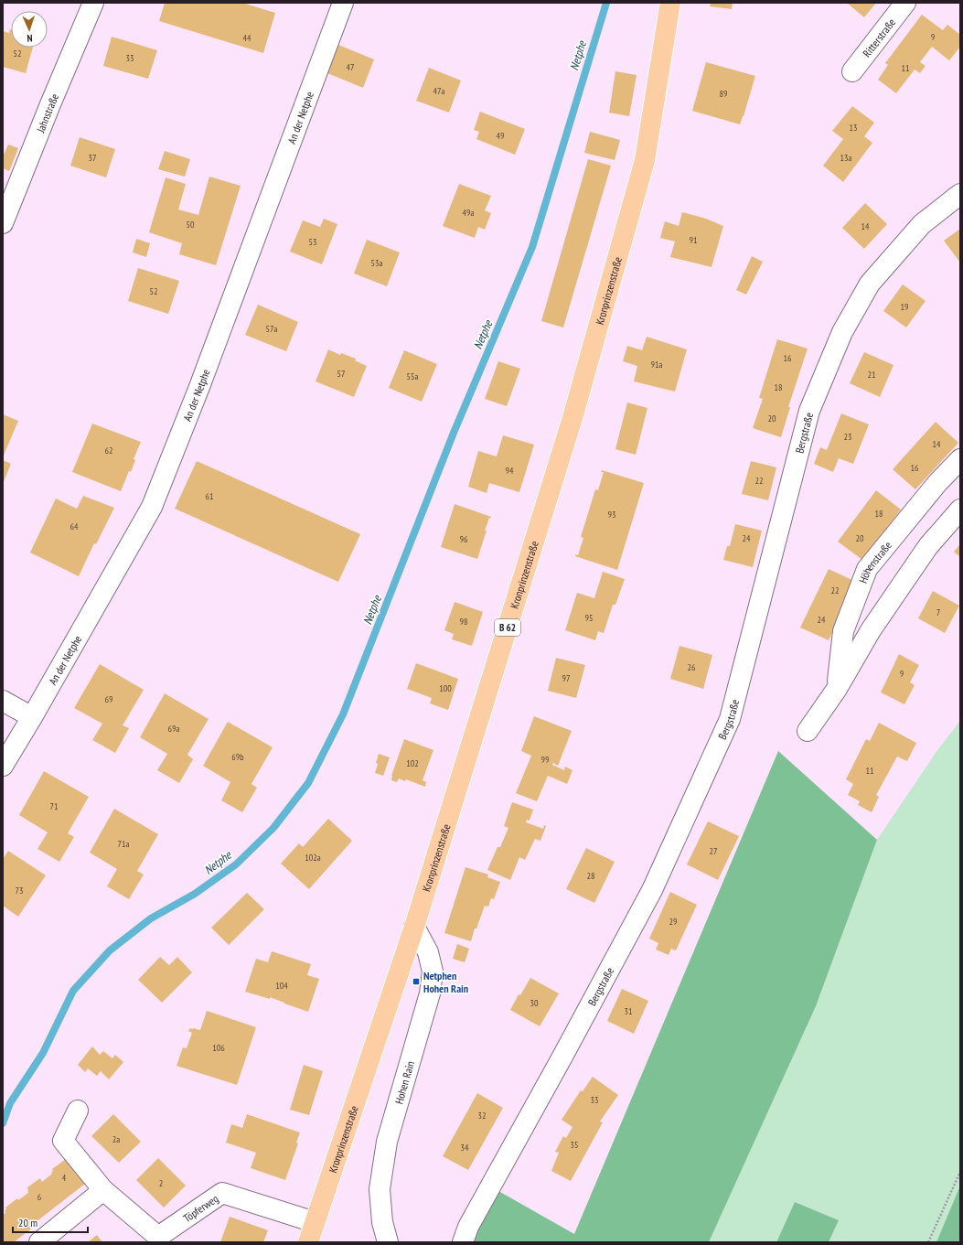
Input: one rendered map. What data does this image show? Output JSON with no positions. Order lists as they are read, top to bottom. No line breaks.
{"streets":{"main road":["Kronprinzenstraße","B 62"],"street":["Ritterstraße","Jahnstraße","An der Netphe","Bergstraße","Höhenstraße","Hohen Rain","Töpferweg"]},"crossings":[["Kronprinzenstraße","Hohen Rain"],["Kronprinzenstraße","Töpferweg"]],"water":["Netphe"],"places":{"transit":["Netphen Hohen Rain"]},"house_numbers":["9","44","52","33","47","11","47a","89","13","49","37","13a","49a","50","14","91","53","53a","52","19","57a","16","91a","57","21","55a","18","20","23","14","62","16","94","22","61","18","93","64","24","20","96","22","7","95","24","98","26","9","97","100","69","69a","69b","99","102","11","71","71a","27","102a","28","73","29","104","30","31","106","33","32","2a","35","34","4","2","6"],"scale_bar":"20 m","north":"bottom"}
